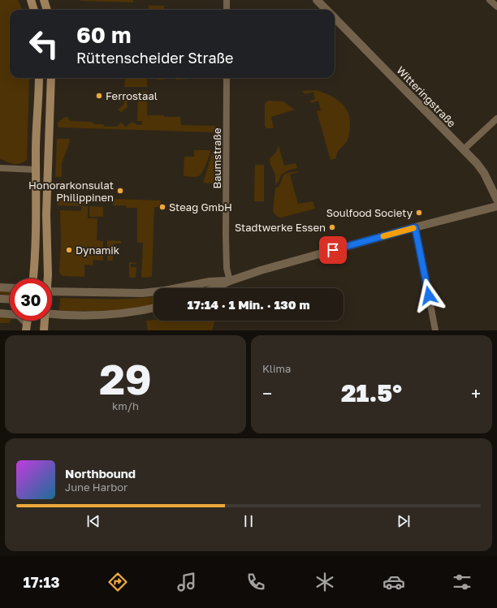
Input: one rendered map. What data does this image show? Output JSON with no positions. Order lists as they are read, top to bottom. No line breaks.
{"streets":{"street":["Witteringstraße","Baumstraße"]},"places":["Ferrostaal","Honorarkonsulat Philippinen","Steag GmbH","Soulfood Society","Stadtwerke Essen","Dynamik"],"page":{"turn":["60 m","Rüttenscheider Straße"],"limit":"30","trip":"17:14 · 1 Min. · 130 m","tile":[["29","km/h"],"Klima"],"heat":["−","21.5°","+"],"song":["Northbound","June Harbor"],"tabs":"17:13"}}
